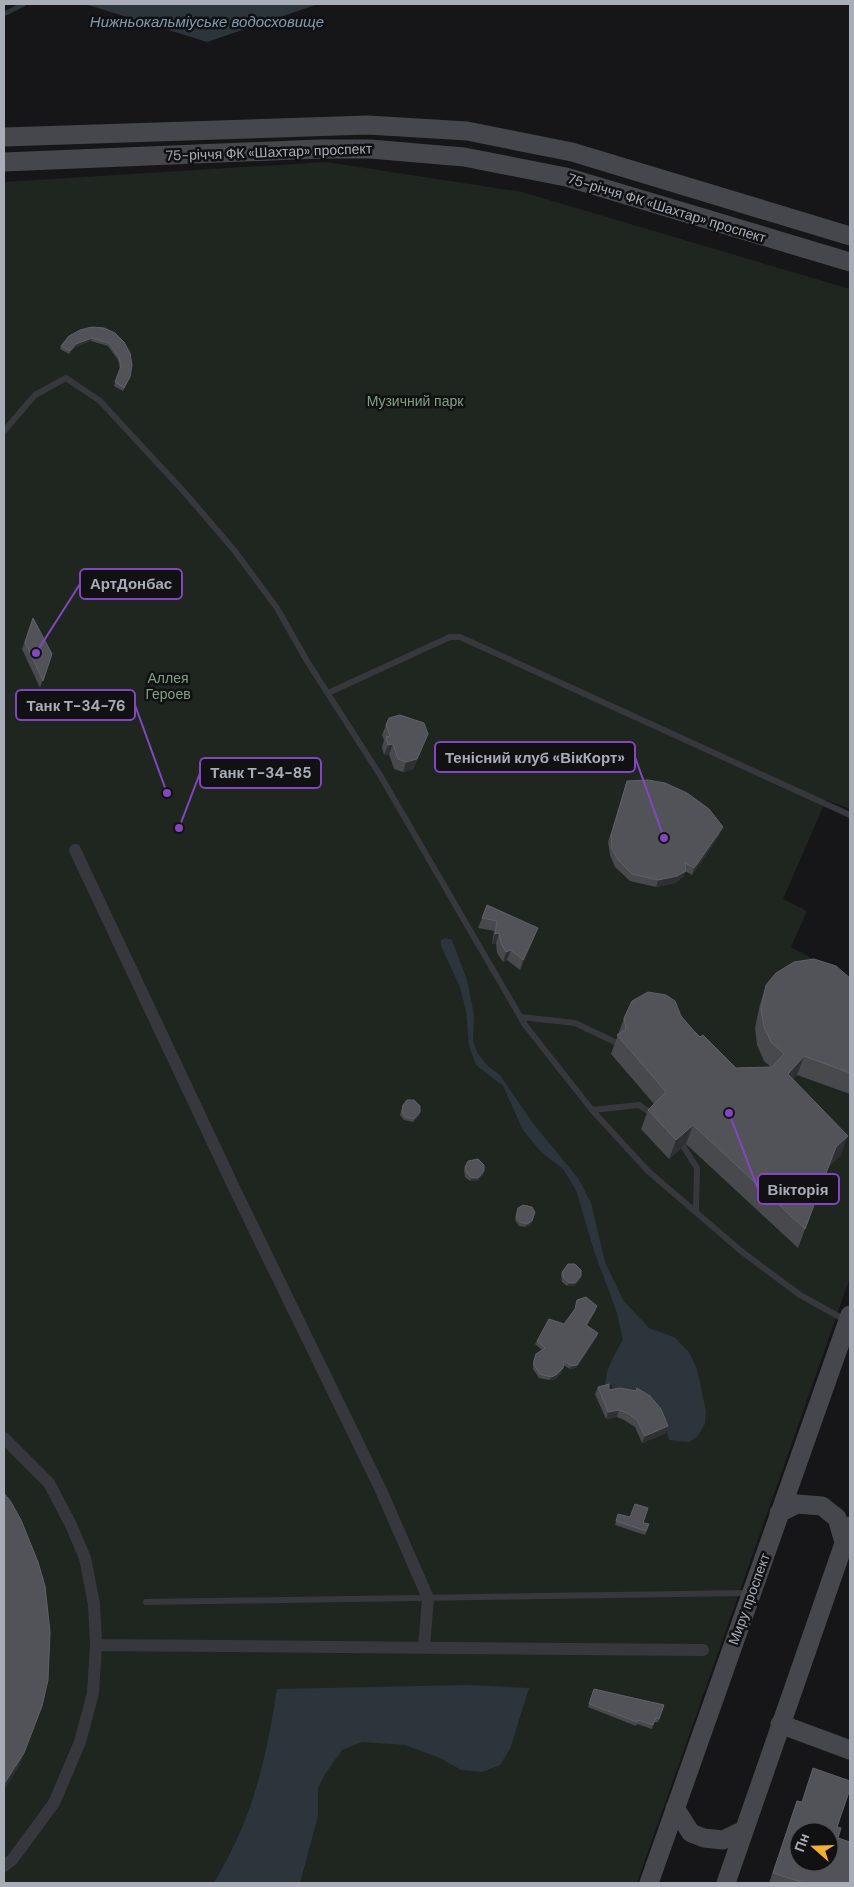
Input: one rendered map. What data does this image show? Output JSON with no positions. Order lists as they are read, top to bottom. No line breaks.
{"streets":{"main road":["75-річчя ФК «Шахтар» проспект","Миру проспект"]},"water":["Нижньокальміуське водосховище"],"parks":["Музичний парк","Аллея Героев"],"places":["АртДонбас","Танк Т-34-76","Танк Т-34-85","Тенісний клуб «ВікКорт»","Вікторія"],"north":"left"}
